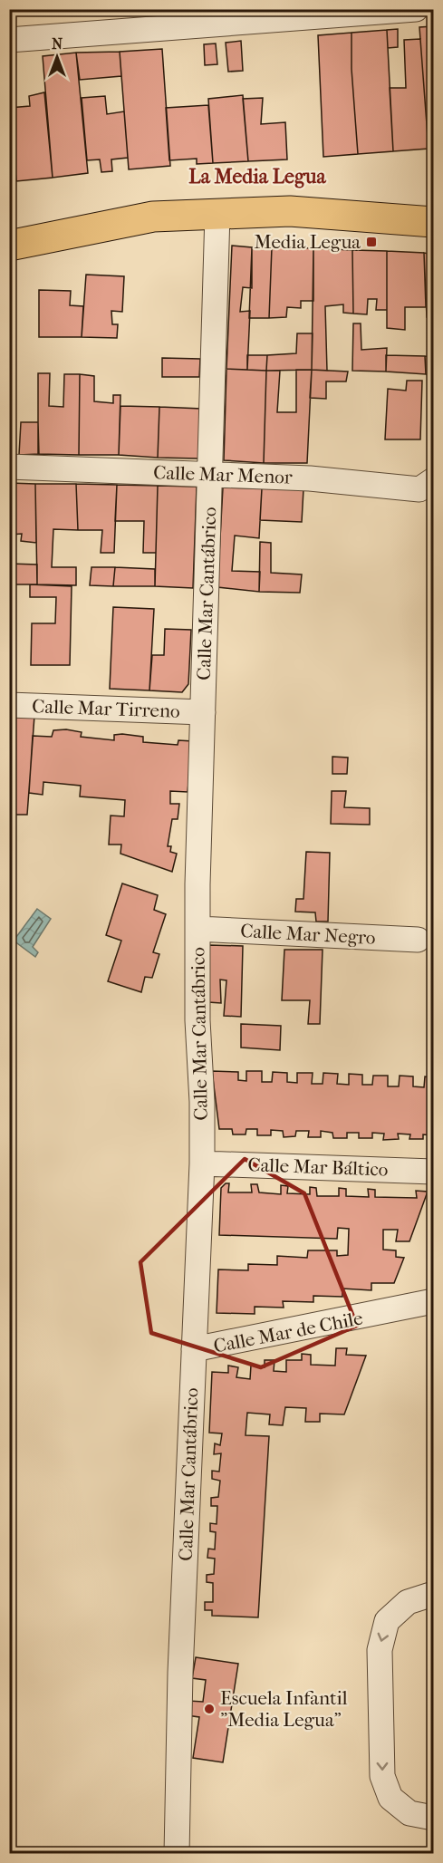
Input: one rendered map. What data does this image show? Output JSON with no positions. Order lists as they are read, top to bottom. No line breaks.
{"streets":{"street":["Calle Mar Menor","Calle Mar Cantábrico","Calle Mar Tirreno","Calle Mar Negro","Calle Mar Báltico","Calle Mar de Chile"]},"crossings":[["Calle Mar Menor","Calle Mar Cantábrico"],["Calle Mar Cantábrico","Calle Mar Tirreno"],["Calle Mar Cantábrico","Calle Mar Negro"],["Calle Mar Cantábrico","Calle Mar Báltico"],["Calle Mar Cantábrico","Calle Mar de Chile"]],"districts":["La Media Legua"],"places":{"transit":["Media Legua"],"other":["Escuela Infantil \"Media Legua\""]},"north":"top"}
